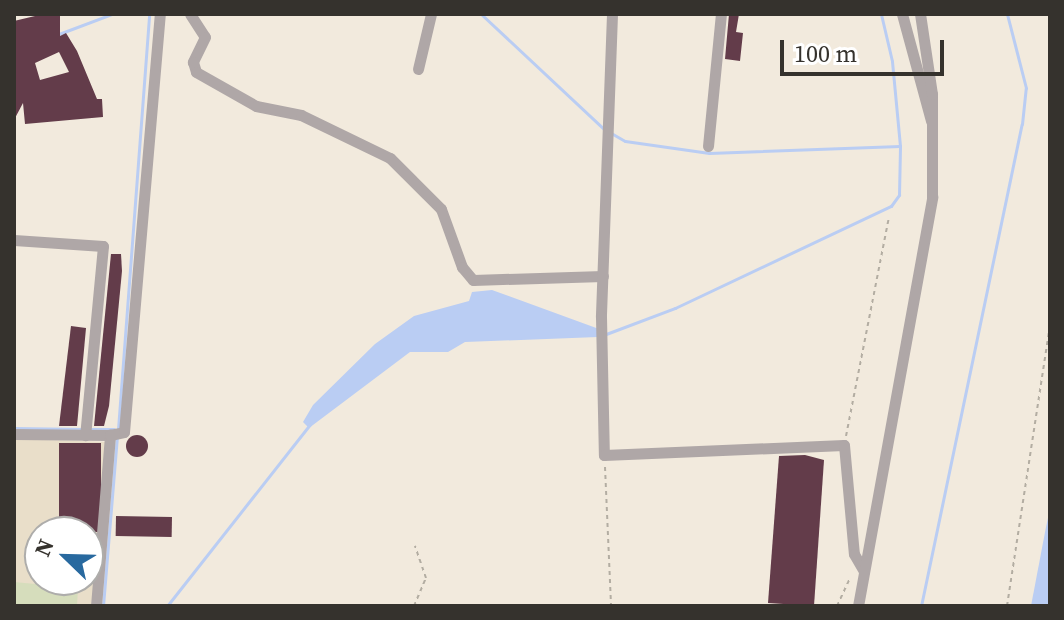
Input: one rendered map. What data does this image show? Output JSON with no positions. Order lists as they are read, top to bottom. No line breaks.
{"scale_bar":"100 m","north":"top left"}
